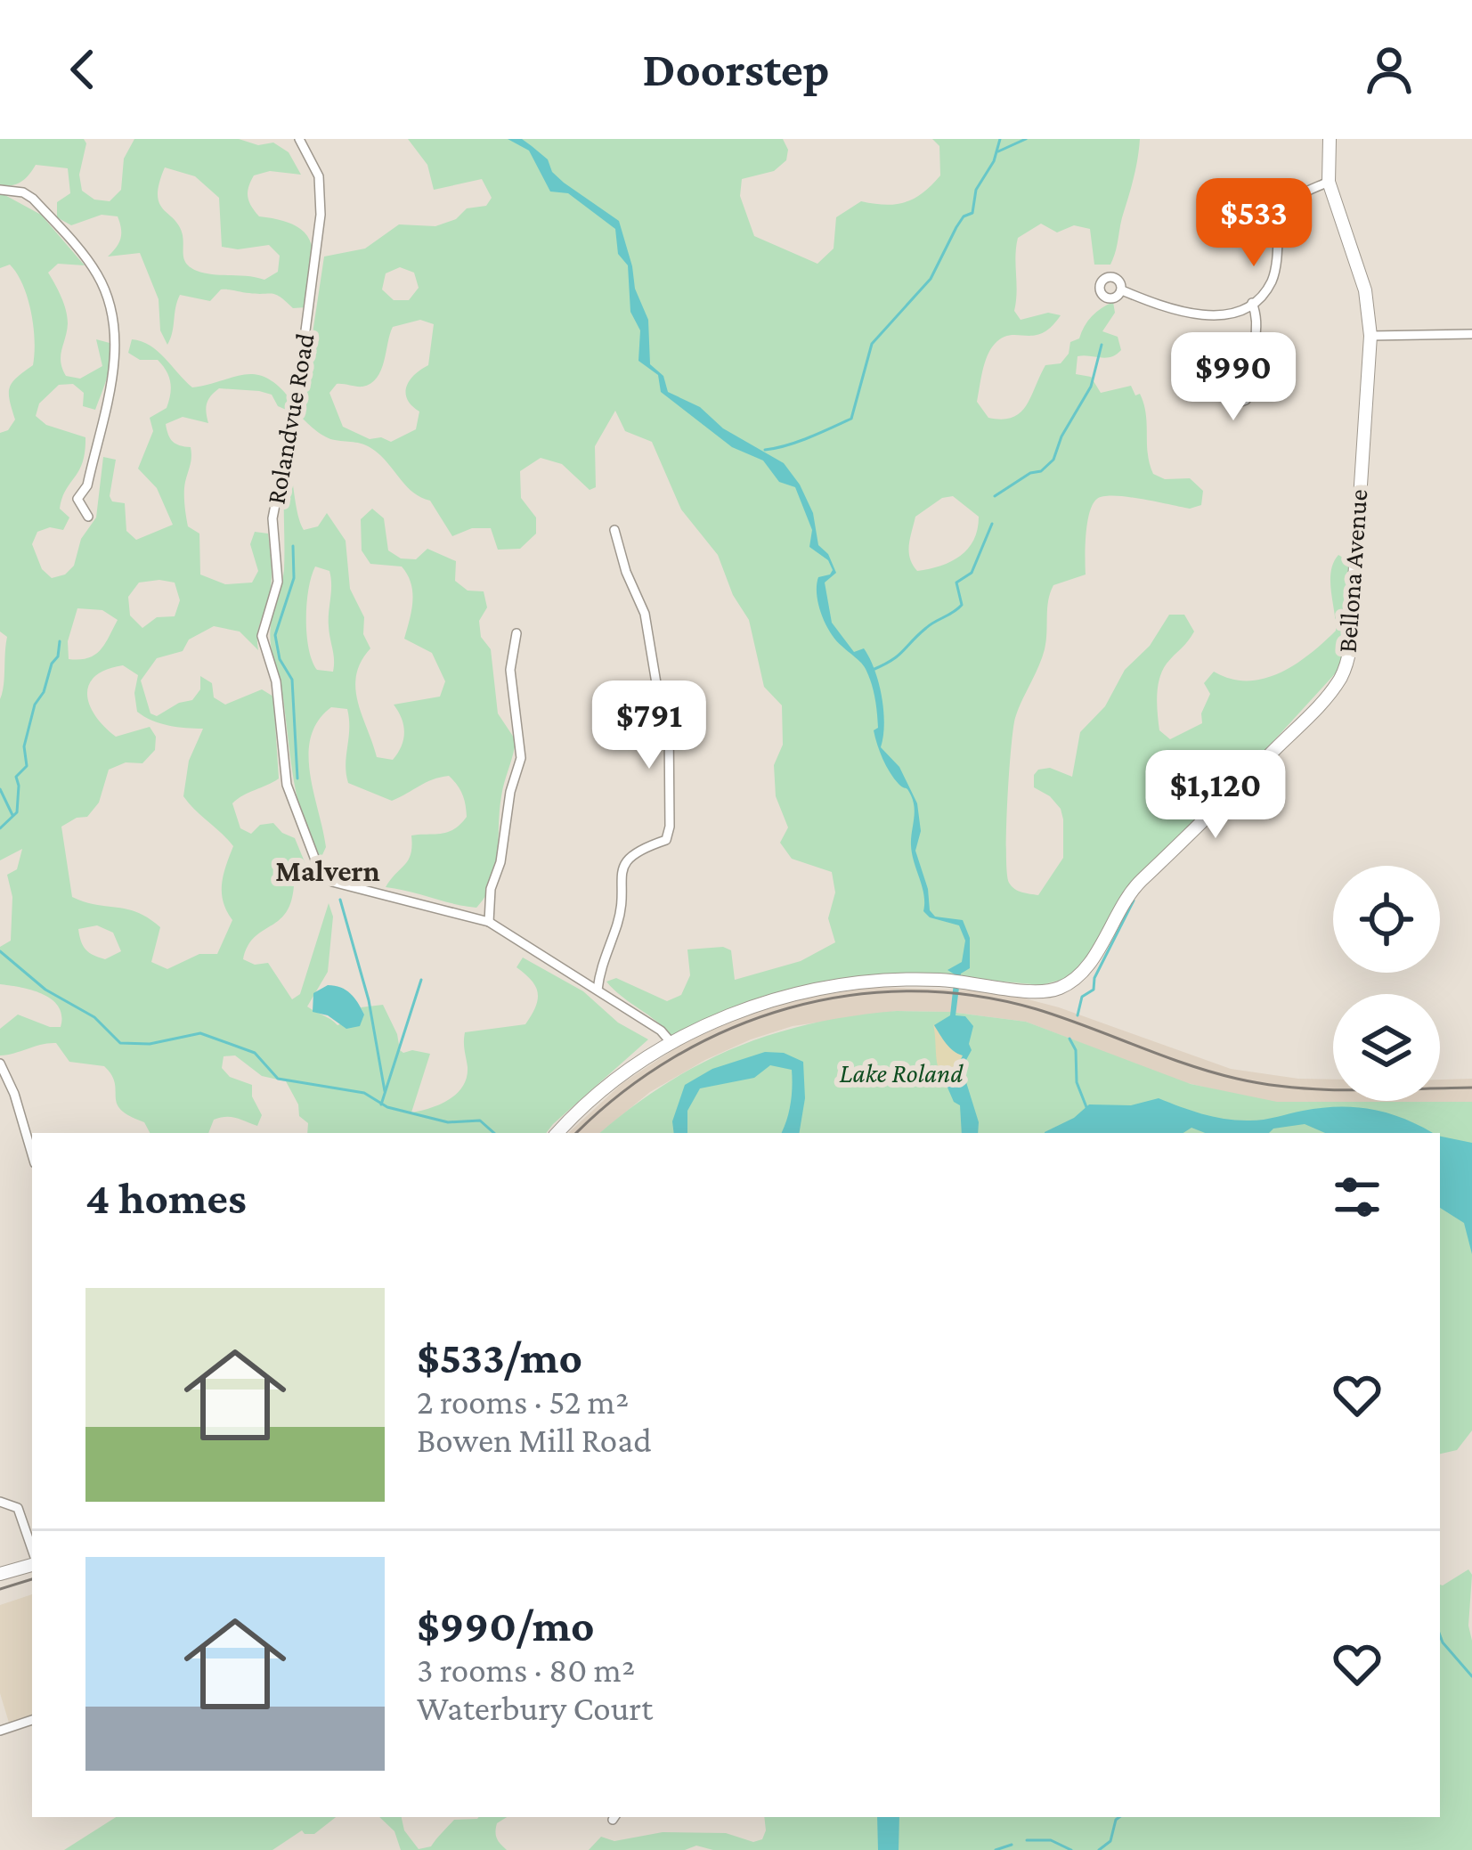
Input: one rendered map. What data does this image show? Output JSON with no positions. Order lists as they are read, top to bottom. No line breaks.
{"streets":{"main road":["Bellona Avenue"],"street":["Rolandvue Road"]},"crossings":[["Rolandvue Road","Bellona Avenue"]],"districts":["Malvern"],"parks":["Lake Roland"],"page":{"header":"Doorstep","price":["$533","$990","$791","$1,120"],"heading":"4 homes","list":[{"name":"$533/mo","note":"2 rooms · 52 m² · Bowen Mill Road"},{"name":"$990/mo","note":"3 rooms · 80 m² · Waterbury Court"}]}}
